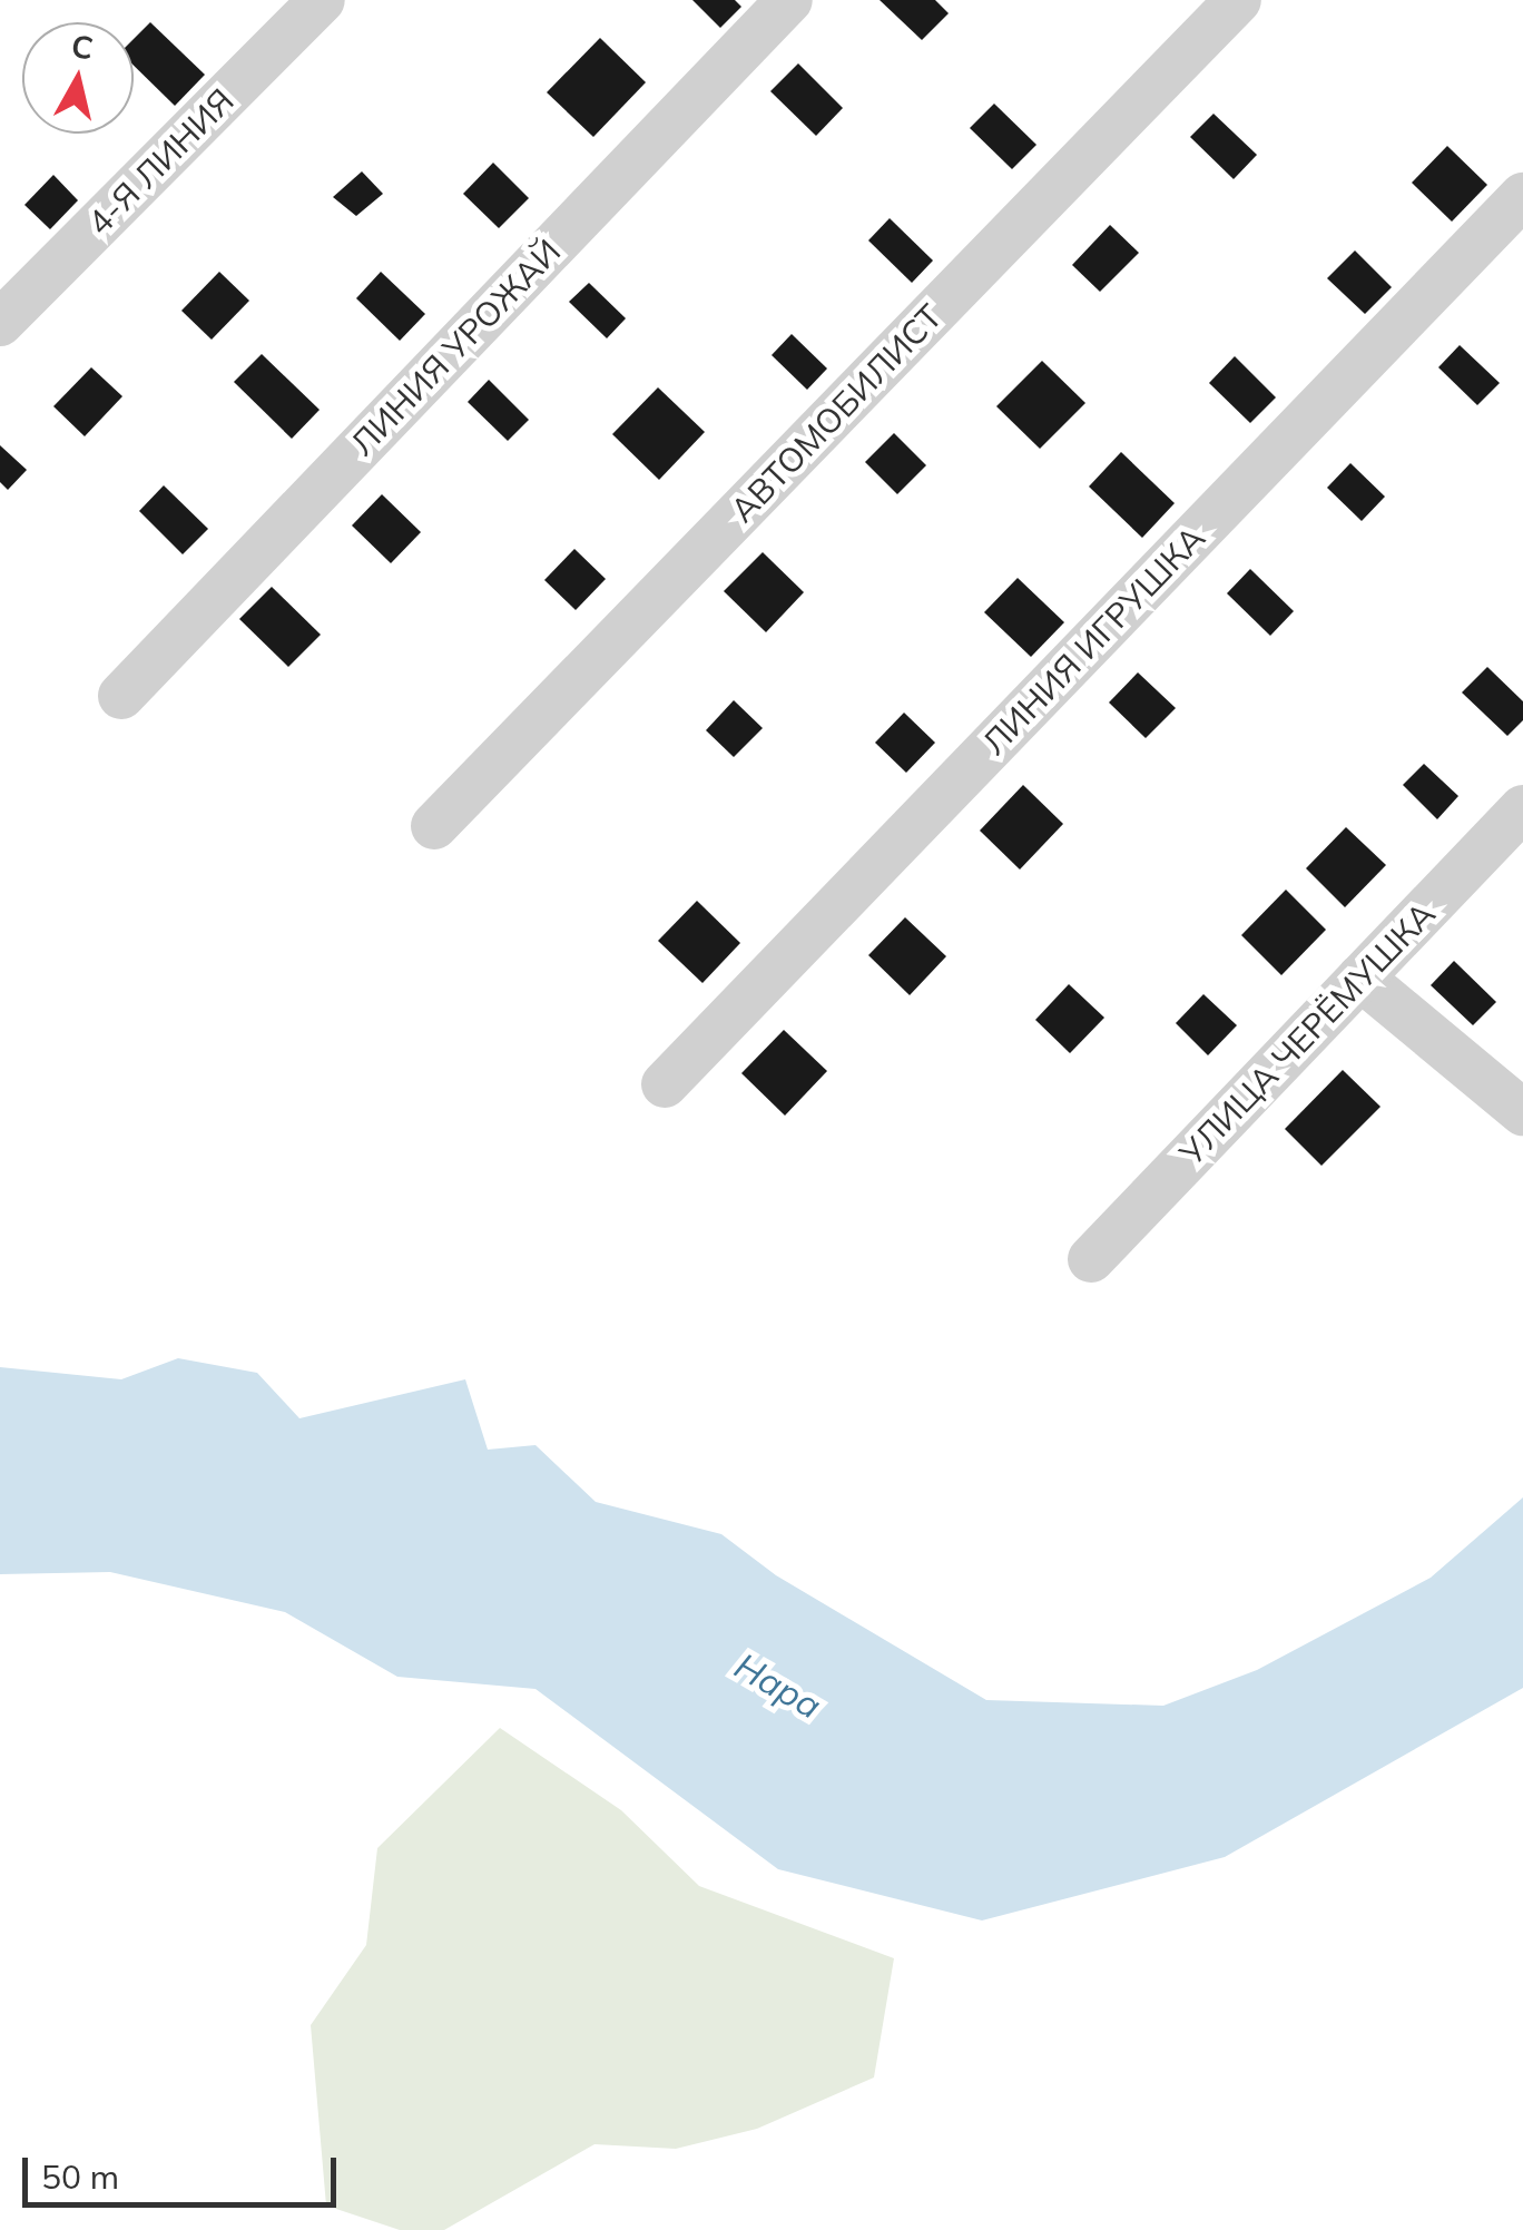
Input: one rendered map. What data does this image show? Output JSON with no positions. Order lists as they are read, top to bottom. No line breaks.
{"streets":{"street":["4-Я ЛИНИЯ","ЛИНИЯ УРОЖАЙ","АВТОМОБИЛИСТ","ЛИНИЯ ИГРУШКА","УЛИЦА ЧЕРЁМУШКА"]},"water":["Нара"],"scale_bar":"50 m","north":"top"}
